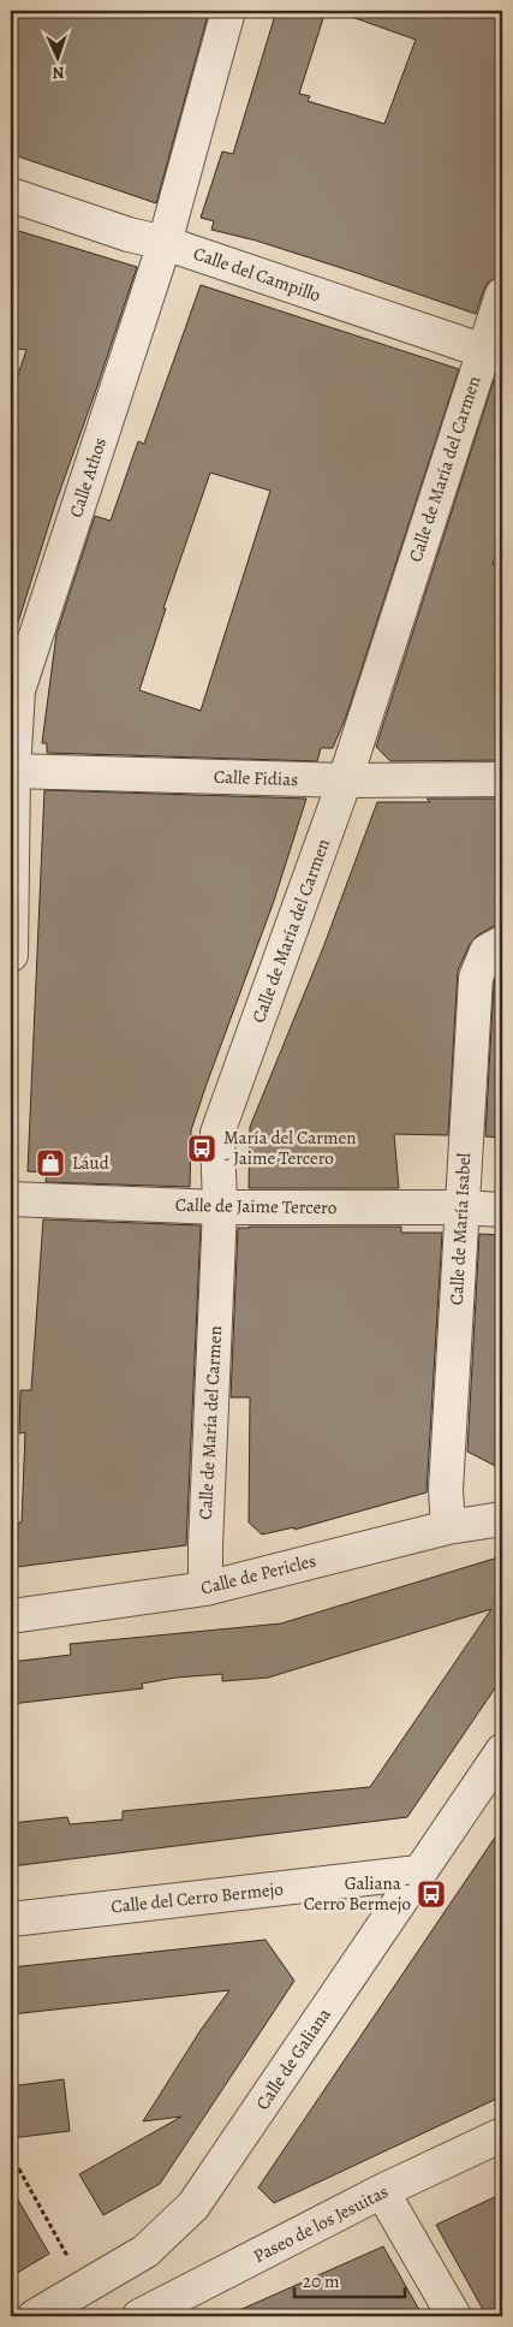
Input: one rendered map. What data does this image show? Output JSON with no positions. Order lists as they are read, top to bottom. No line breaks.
{"streets":{"street":["Calle del Campillo","Calle de María del Carmen","Calle Athos","Calle Fidias","Calle de Jaime Tercero","Calle de María Isabel","Calle de Pericles","Calle del Cerro Bermejo","Calle de Galiana","Paseo de los Jesuitas"]},"crossings":[["Calle del Campillo","Calle de María del Carmen"],["Calle del Campillo","Calle Athos"],["Calle de María del Carmen","Calle Fidias"],["Calle de María del Carmen","Calle de Jaime Tercero"],["Calle de María del Carmen","Calle de Pericles"],["Calle Athos","Calle Fidias"],["Calle de Jaime Tercero","Calle de María Isabel"],["Calle de María Isabel","Calle de Pericles"],["Calle del Cerro Bermejo","Calle de Galiana"]],"places":{"bus stop":["María del Carmen - Jaime Tercero","Galiana - Cerro Bermejo"],"shop":["Láud"]},"scale_bar":"20 m","north":"bottom"}
